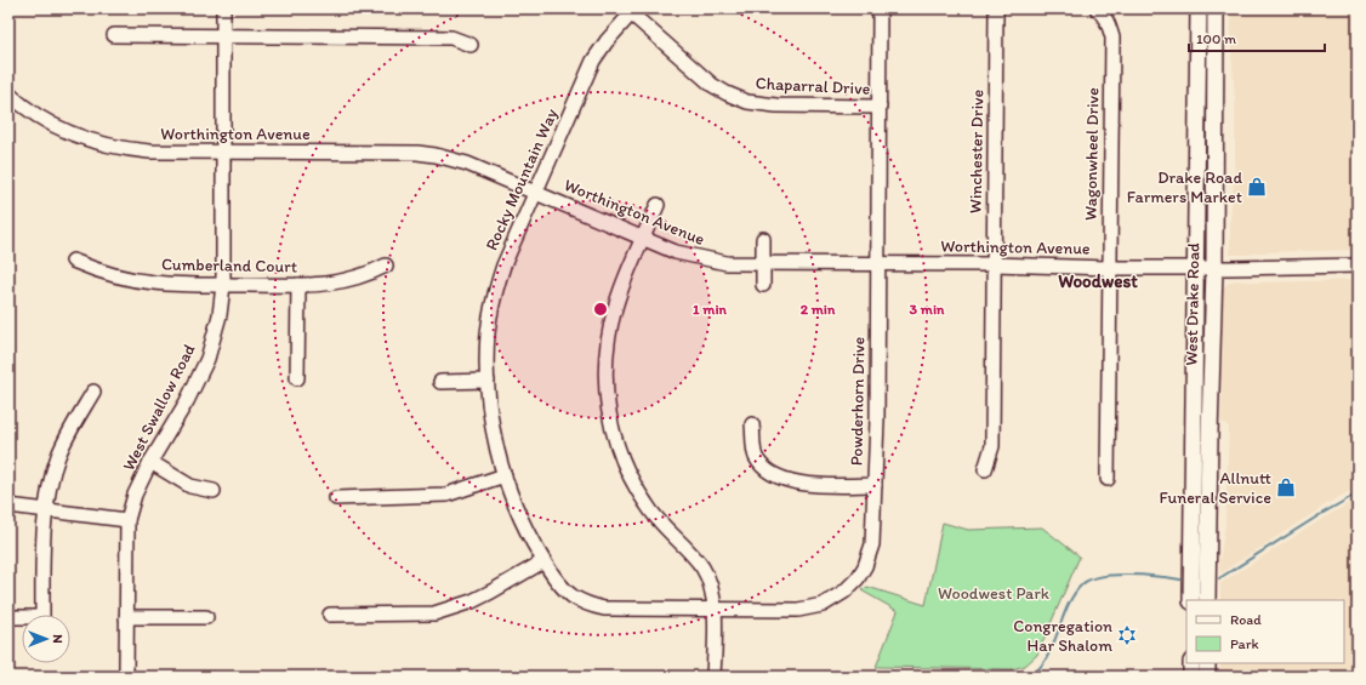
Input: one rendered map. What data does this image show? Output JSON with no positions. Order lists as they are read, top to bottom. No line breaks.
{"streets":{"main road":["West Drake Road"],"street":["Chaparral Drive","Worthington Avenue","Winchester Drive","Wagonwheel Drive","Rocky Mountain Way","Cumberland Court","Powderhorn Drive","West Swallow Road"]},"crossings":[["Chaparral Drive","Rocky Mountain Way"],["Chaparral Drive","Powderhorn Drive"],["Worthington Avenue","Winchester Drive"],["Worthington Avenue","Wagonwheel Drive"],["Worthington Avenue","Rocky Mountain Way"],["Worthington Avenue","West Drake Road"],["Worthington Avenue","Powderhorn Drive"],["Worthington Avenue","West Swallow Road"],["Rocky Mountain Way","Powderhorn Drive"],["Cumberland Court","West Swallow Road"]],"districts":["Woodwest"],"parks":["Woodwest Park"],"places":{"shop":["Drake Road Farmers Market","Allnutt Funeral Service"],"synagogue":["Congregation Har Shalom"]},"legend":["Road","Park"],"scale_bar":"100 m","north":"right","rings":["1 min","2 min","3 min"]}
